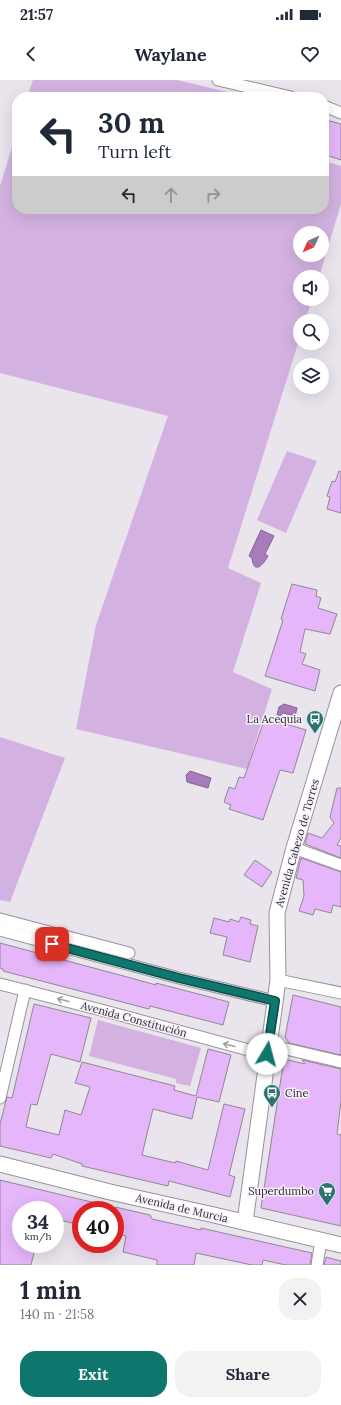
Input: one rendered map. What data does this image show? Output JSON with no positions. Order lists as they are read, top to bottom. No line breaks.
{"streets":{"street":["Avenida Cabezo de Torres","Avenida Constitución","Avenida de Murcia"]},"crossings":[["Avenida Cabezo de Torres","Avenida Constitución"],["Avenida Cabezo de Torres","Avenida de Murcia"]],"places":{"bus stop":["La Acequia","Cine"],"supermarket":["Superdumbo"]},"north":"bottom left","page":{"status":"21:57","header":"Waylane","turn":["30 m","Turn left"],"speed":"34 km/h","limit":"40","heading":["1 min","140 m · 21:58"],"buttons":["Exit","Share"]}}
